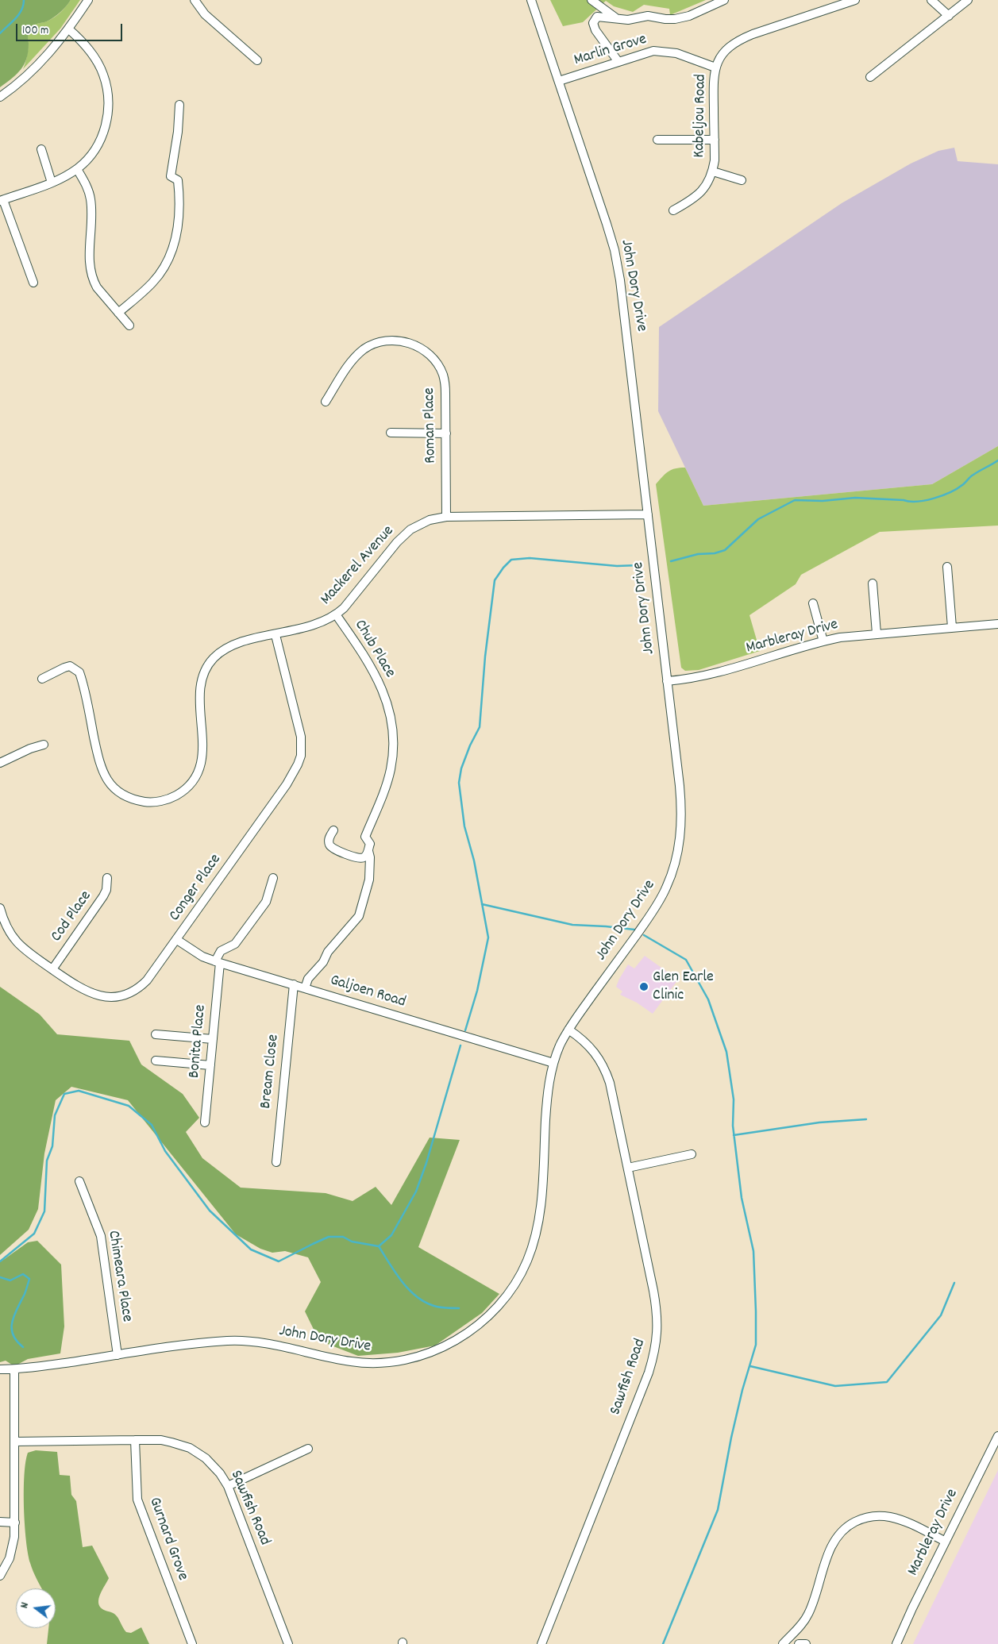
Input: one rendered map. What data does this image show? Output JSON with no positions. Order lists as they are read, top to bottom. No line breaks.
{"streets":{"street":["Marlin Grove","Kabeljou Road","John Dory Drive","Roman Place","Mackerel Avenue","Marbleray Drive","Chub Place","Conger Place","Cod Place","Galjoen Road","Bonita Place","Bream Close","Chimeara Place","Sawfish Road","Gurnard Grove"]},"crossings":[["Marlin Grove","Kabeljou Road"],["Marlin Grove","John Dory Drive"],["John Dory Drive","Mackerel Avenue"],["John Dory Drive","Marbleray Drive"],["John Dory Drive","Galjoen Road"],["John Dory Drive","Chimeara Place"],["John Dory Drive","Sawfish Road"],["Roman Place","Mackerel Avenue"],["Mackerel Avenue","Chub Place"],["Mackerel Avenue","Conger Place"],["Conger Place","Cod Place"],["Conger Place","Galjoen Road"],["Galjoen Road","Bonita Place"],["Galjoen Road","Bream Close"],["Sawfish Road","Gurnard Grove"]],"places":["Glen Earle Clinic"],"scale_bar":"100 m","north":"left"}
